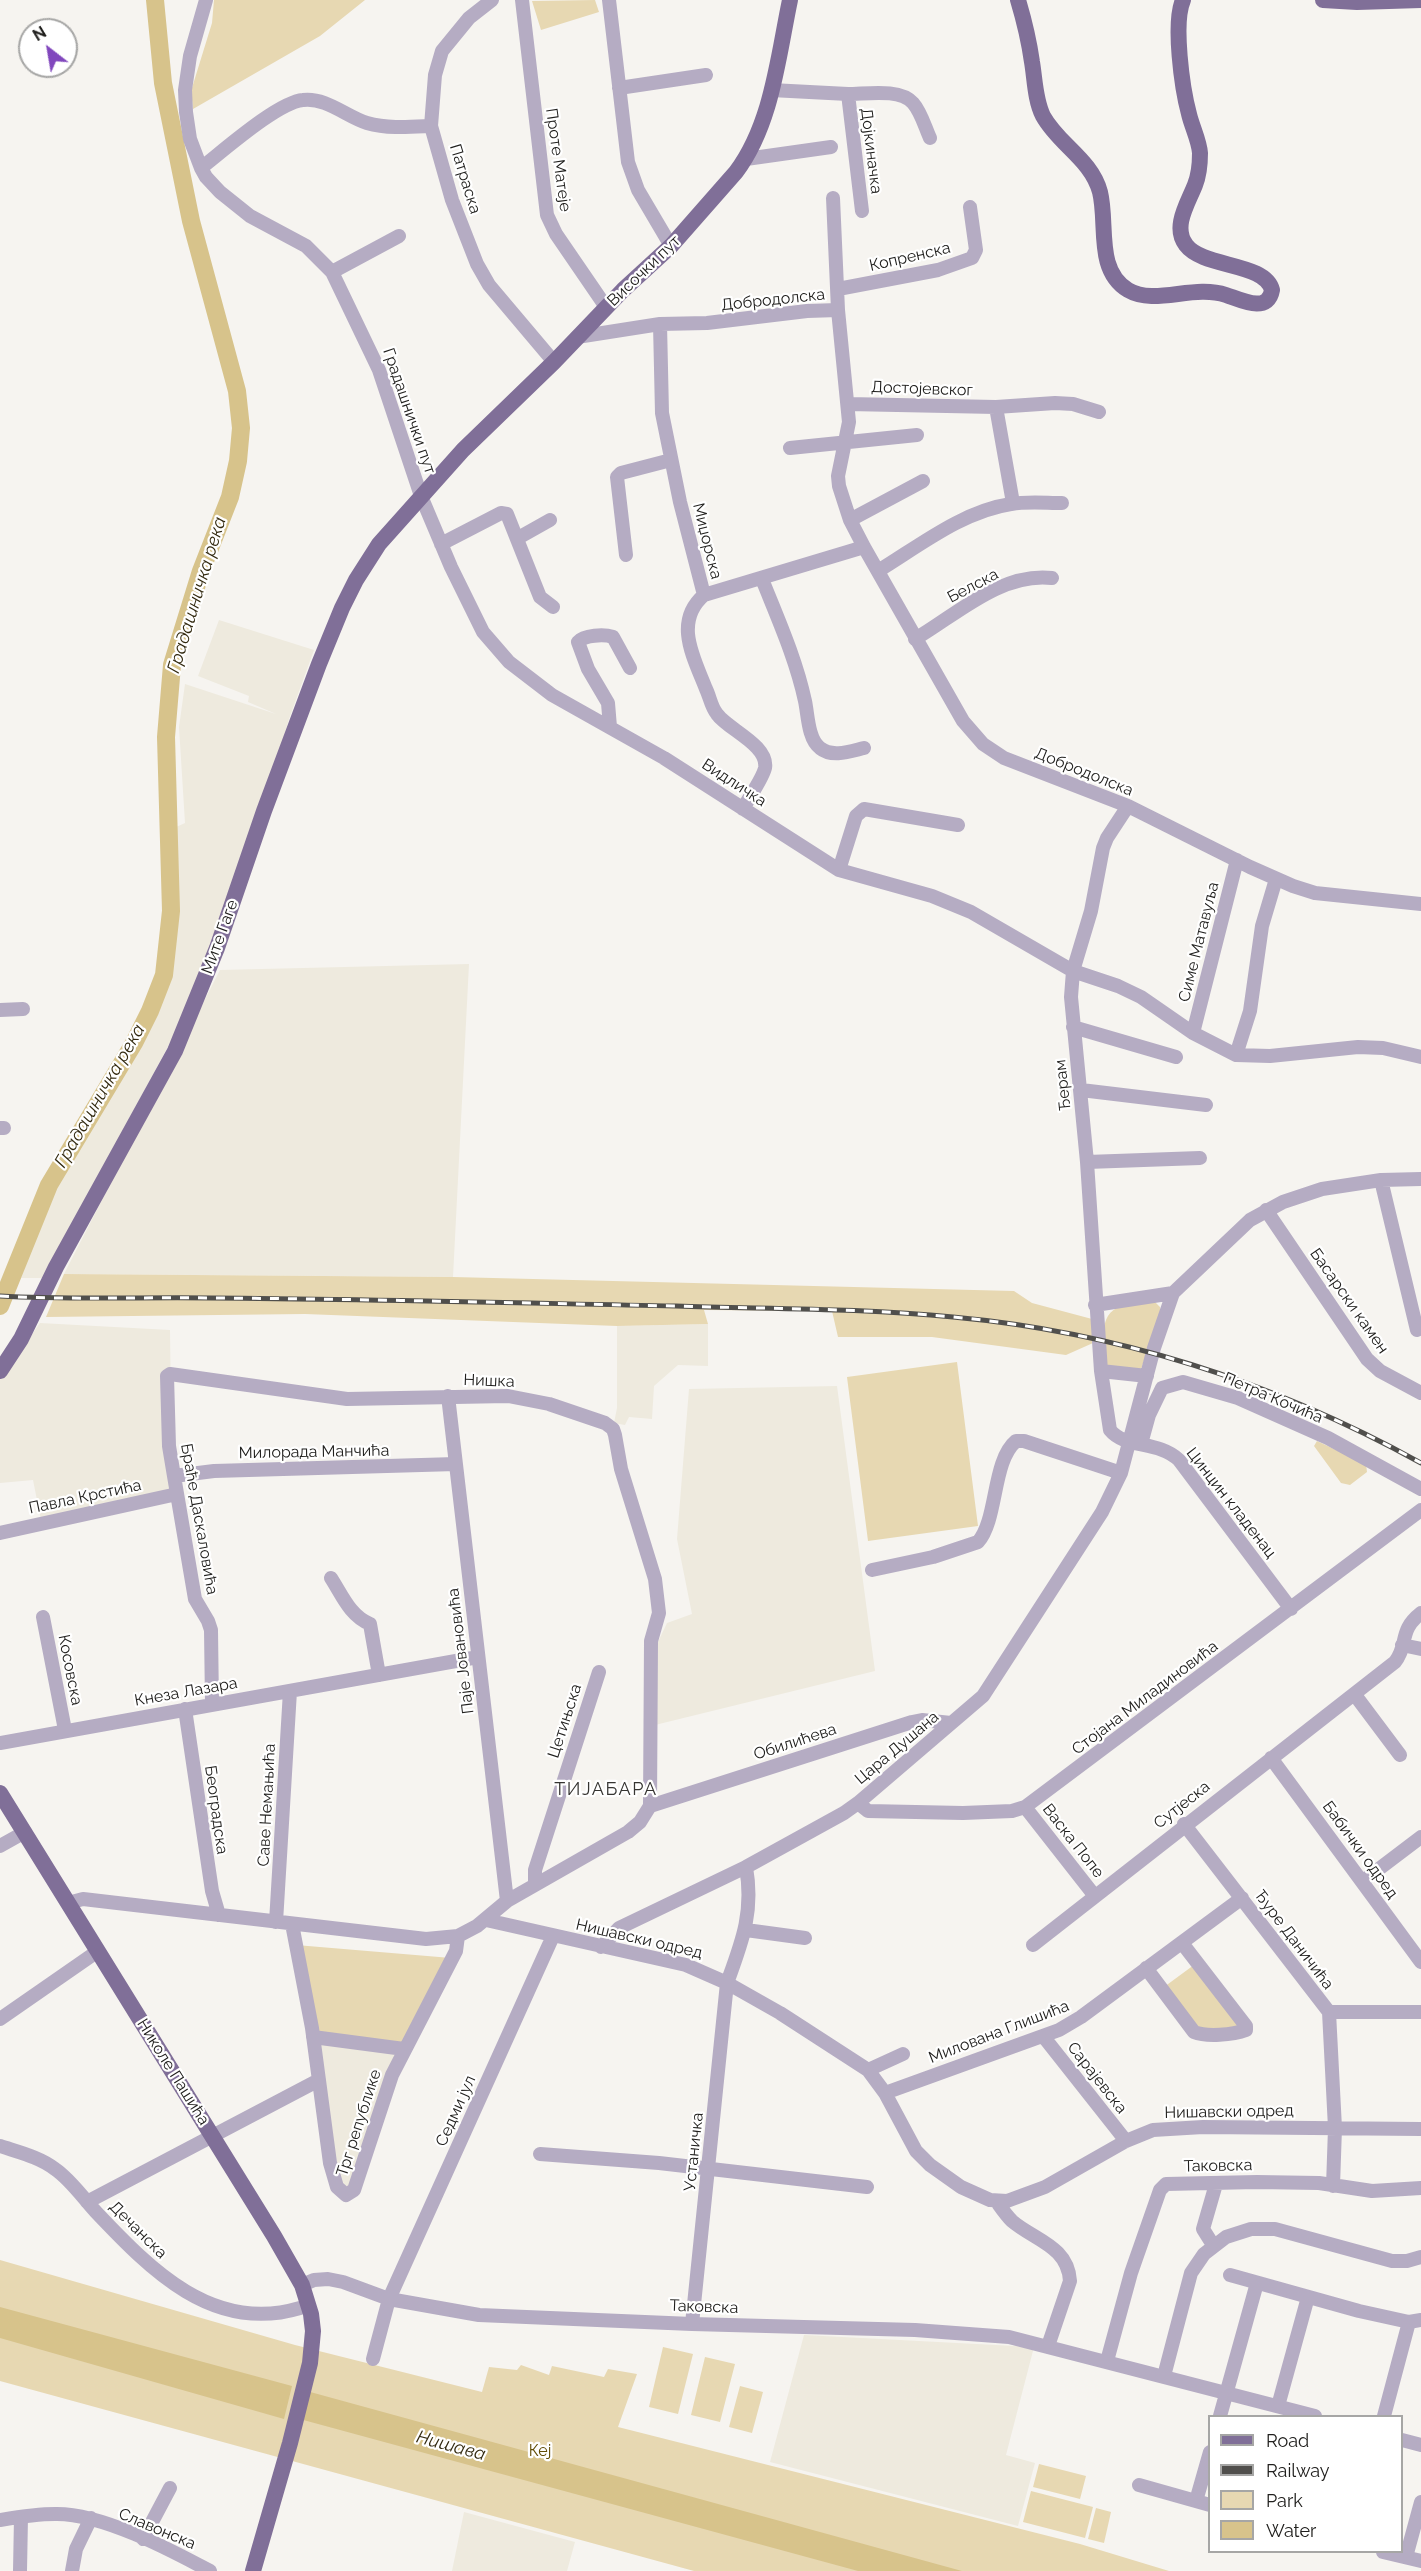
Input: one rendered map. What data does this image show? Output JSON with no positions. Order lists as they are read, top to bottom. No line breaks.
{"streets":{"main road":["Височки пут","Мите Гаге","Николе Пашића"],"street":["Дојкиначка","Проте Матеје","Патраска","Копренска","Добродолска","Достојевског","Градашнички пут","Миџорска","Белска","Видличка","Симе Матавуља","Ђерам","Басарски камен","Нишка","Петра Кочића","Милорада Манчића","Павла Крстића","Цинцин кладенац","Браће Даскаловића","Паје Јовановића","Косовска","Кнеза Лазара","Стојана Миладиновића","Цетињска","Обилићева","Цара Душана","Саве Немањића","Сутјеска","Београдска","Васка Попе","Бабички одред","Нишавски одред","Ђуре Даничића","Милована Глишића","Сарајевска","Седми јул","Трг републике","Устаничка","Таковска","Дечанска","Славонска"]},"crossings":[["Дојкиначка","Височки пут"],["Проте Матеје","Височки пут"],["Патраска","Височки пут"],["Височки пут","Добродолска"],["Височки пут","Градашнички пут"],["Височки пут","Видличка"],["Височки пут","Мите Гаге"],["Добродолска","Достојевског"],["Добродолска","Миџорска"],["Добродолска","Белска"],["Добродолска","Симе Матавуља"],["Добродолска","Ђерам"],["Градашнички пут","Видличка"],["Градашнички пут","Мите Гаге"],["Миџорска","Видличка"],["Видличка","Мите Гаге"],["Видличка","Симе Матавуља"],["Видличка","Ђерам"],["Нишка","Браће Даскаловића"],["Нишка","Паје Јовановића"],["Нишка","Обилићева"],["Петра Кочића","Цинцин кладенац"],["Петра Кочића","Цара Душана"],["Милорада Манчића","Браће Даскаловића"],["Милорада Манчића","Паје Јовановића"],["Павла Крстића","Браће Даскаловића"],["Цинцин кладенац","Стојана Миладиновића"],["Цинцин кладенац","Цара Душана"],["Браће Даскаловића","Кнеза Лазара"],["Паје Јовановића","Кнеза Лазара"],["Косовска","Кнеза Лазара"],["Кнеза Лазара","Саве Немањића"],["Кнеза Лазара","Београдска"],["Стојана Миладиновића","Цара Душана"],["Стојана Миладиновића","Васка Попе"],["Обилићева","Цара Душана"],["Цара Душана","Нишавски одред"],["Цара Душана","Устаничка"],["Сутјеска","Васка Попе"],["Сутјеска","Бабички одред"],["Сутјеска","Ђуре Даничића"],["Нишавски одред","Ђуре Даничића"],["Нишавски одред","Милована Глишића"],["Нишавски одред","Сарајевска"],["Нишавски одред","Седми јул"],["Нишавски одред","Устаничка"],["Нишавски одред","Таковска"],["Ђуре Даничића","Милована Глишића"],["Милована Глишића","Сарајевска"],["Николе Пашића","Таковска"],["Седми јул","Таковска"],["Устаничка","Таковска"]],"districts":["ТИЈАБАРА"],"water":["Градашничка река","Нишава"],"parks":["Кеј"],"legend":["Road","Railway","Park","Water"],"north":"top left"}
